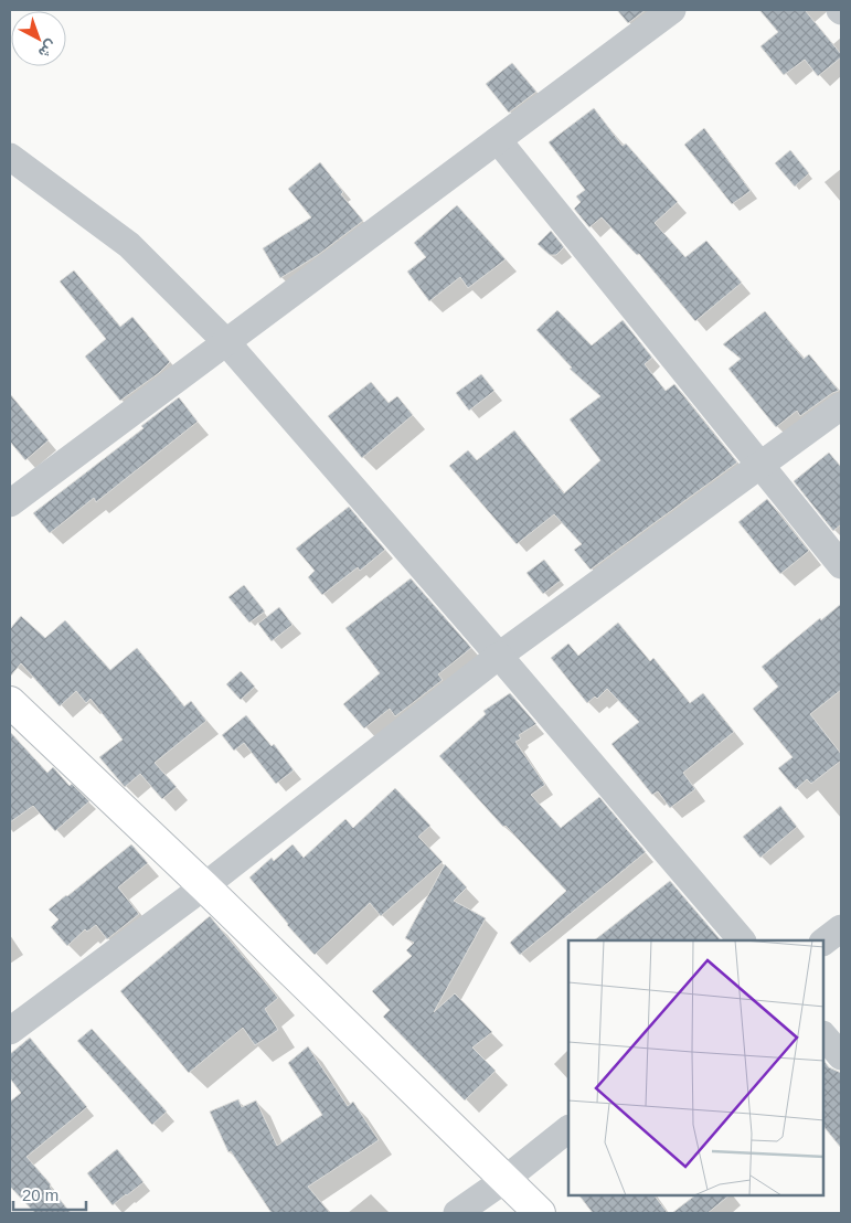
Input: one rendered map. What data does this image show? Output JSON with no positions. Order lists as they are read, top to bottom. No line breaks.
{"scale_bar":"20 m","north":"bottom right"}
